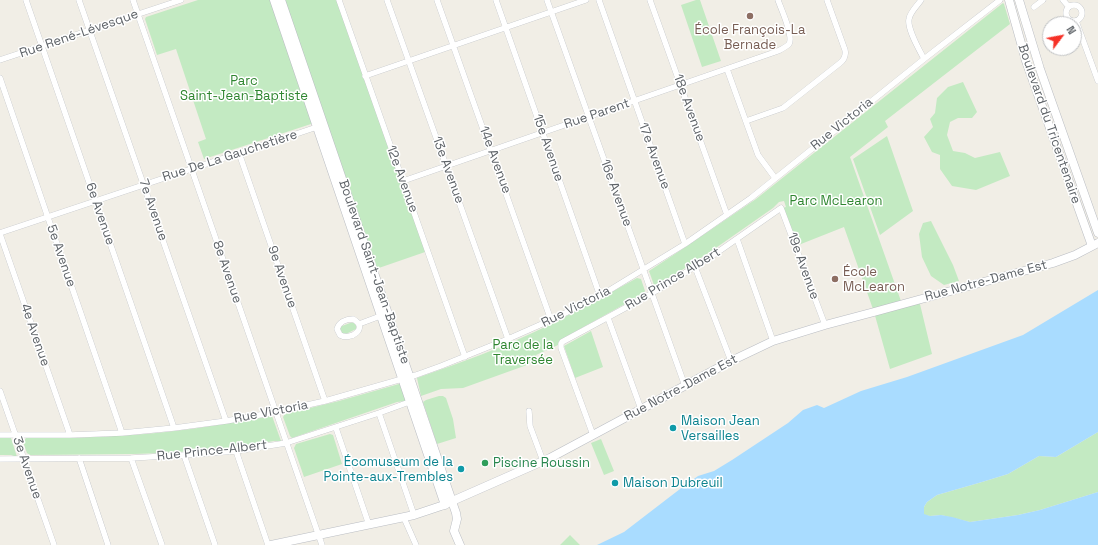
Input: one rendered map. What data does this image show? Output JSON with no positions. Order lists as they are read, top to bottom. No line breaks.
{"streets":{"main road":["Boulevard du Tricentenaire","Boulevard Saint-Jean-Baptiste","Rue Notre-Dame Est"],"street":["Rue René-Lévesque","18e Avenue","Rue Parent","Rue Victoria","15e Avenue","Rue De La Gauchetière","17e Avenue","14e Avenue","13e Avenue","12e Avenue","16e Avenue","7e Avenue","6e Avenue","5e Avenue","19e Avenue","8e Avenue","9e Avenue","Rue Prince Albert","4e Avenue","Rue Prince-Albert","3e Avenue"]},"crossings":[["Rue René-Lévesque","7e Avenue"],["Rue René-Lévesque","6e Avenue"],["Rue René-Lévesque","8e Avenue"],["18e Avenue","Rue Parent"],["18e Avenue","Rue Victoria"],["Rue Parent","15e Avenue"],["Rue Parent","17e Avenue"],["Rue Parent","14e Avenue"],["Rue Parent","13e Avenue"],["Rue Parent","12e Avenue"],["Rue Parent","16e Avenue"],["Rue Victoria","15e Avenue"],["Rue Victoria","17e Avenue"],["Rue Victoria","14e Avenue"],["Rue Victoria","13e Avenue"],["Rue Victoria","12e Avenue"],["Rue Victoria","16e Avenue"],["Rue Victoria","7e Avenue"],["Rue Victoria","6e Avenue"],["Rue Victoria","5e Avenue"],["Rue Victoria","8e Avenue"],["Rue Victoria","Boulevard Saint-Jean-Baptiste"],["Rue Victoria","9e Avenue"],["Rue Victoria","4e Avenue"],["Rue Victoria","3e Avenue"],["Boulevard du Tricentenaire","Rue Notre-Dame Est"],["Rue De La Gauchetière","7e Avenue"],["Rue De La Gauchetière","6e Avenue"],["Rue De La Gauchetière","5e Avenue"],["Rue De La Gauchetière","8e Avenue"],["Rue De La Gauchetière","Boulevard Saint-Jean-Baptiste"],["Rue De La Gauchetière","9e Avenue"],["Rue De La Gauchetière","4e Avenue"],["16e Avenue","Rue Prince Albert"],["16e Avenue","Rue Notre-Dame Est"],["19e Avenue","Rue Prince Albert"],["19e Avenue","Rue Notre-Dame Est"],["8e Avenue","Rue Notre-Dame Est"],["8e Avenue","Rue Prince-Albert"],["Boulevard Saint-Jean-Baptiste","Rue Notre-Dame Est"],["Boulevard Saint-Jean-Baptiste","Rue Prince-Albert"],["Rue Prince Albert","Rue Notre-Dame Est"],["Rue Prince-Albert","3e Avenue"]],"parks":["Parc Saint-Jean-Baptiste","Parc McLearon","Parc de la Traversée"],"places":["École François-La Bernade","École McLearon","Maison Jean Versailles","Piscine Roussin","Écomuseum de la Pointe-aux-Trembles","Maison Dubreuil"],"north":"top right"}
